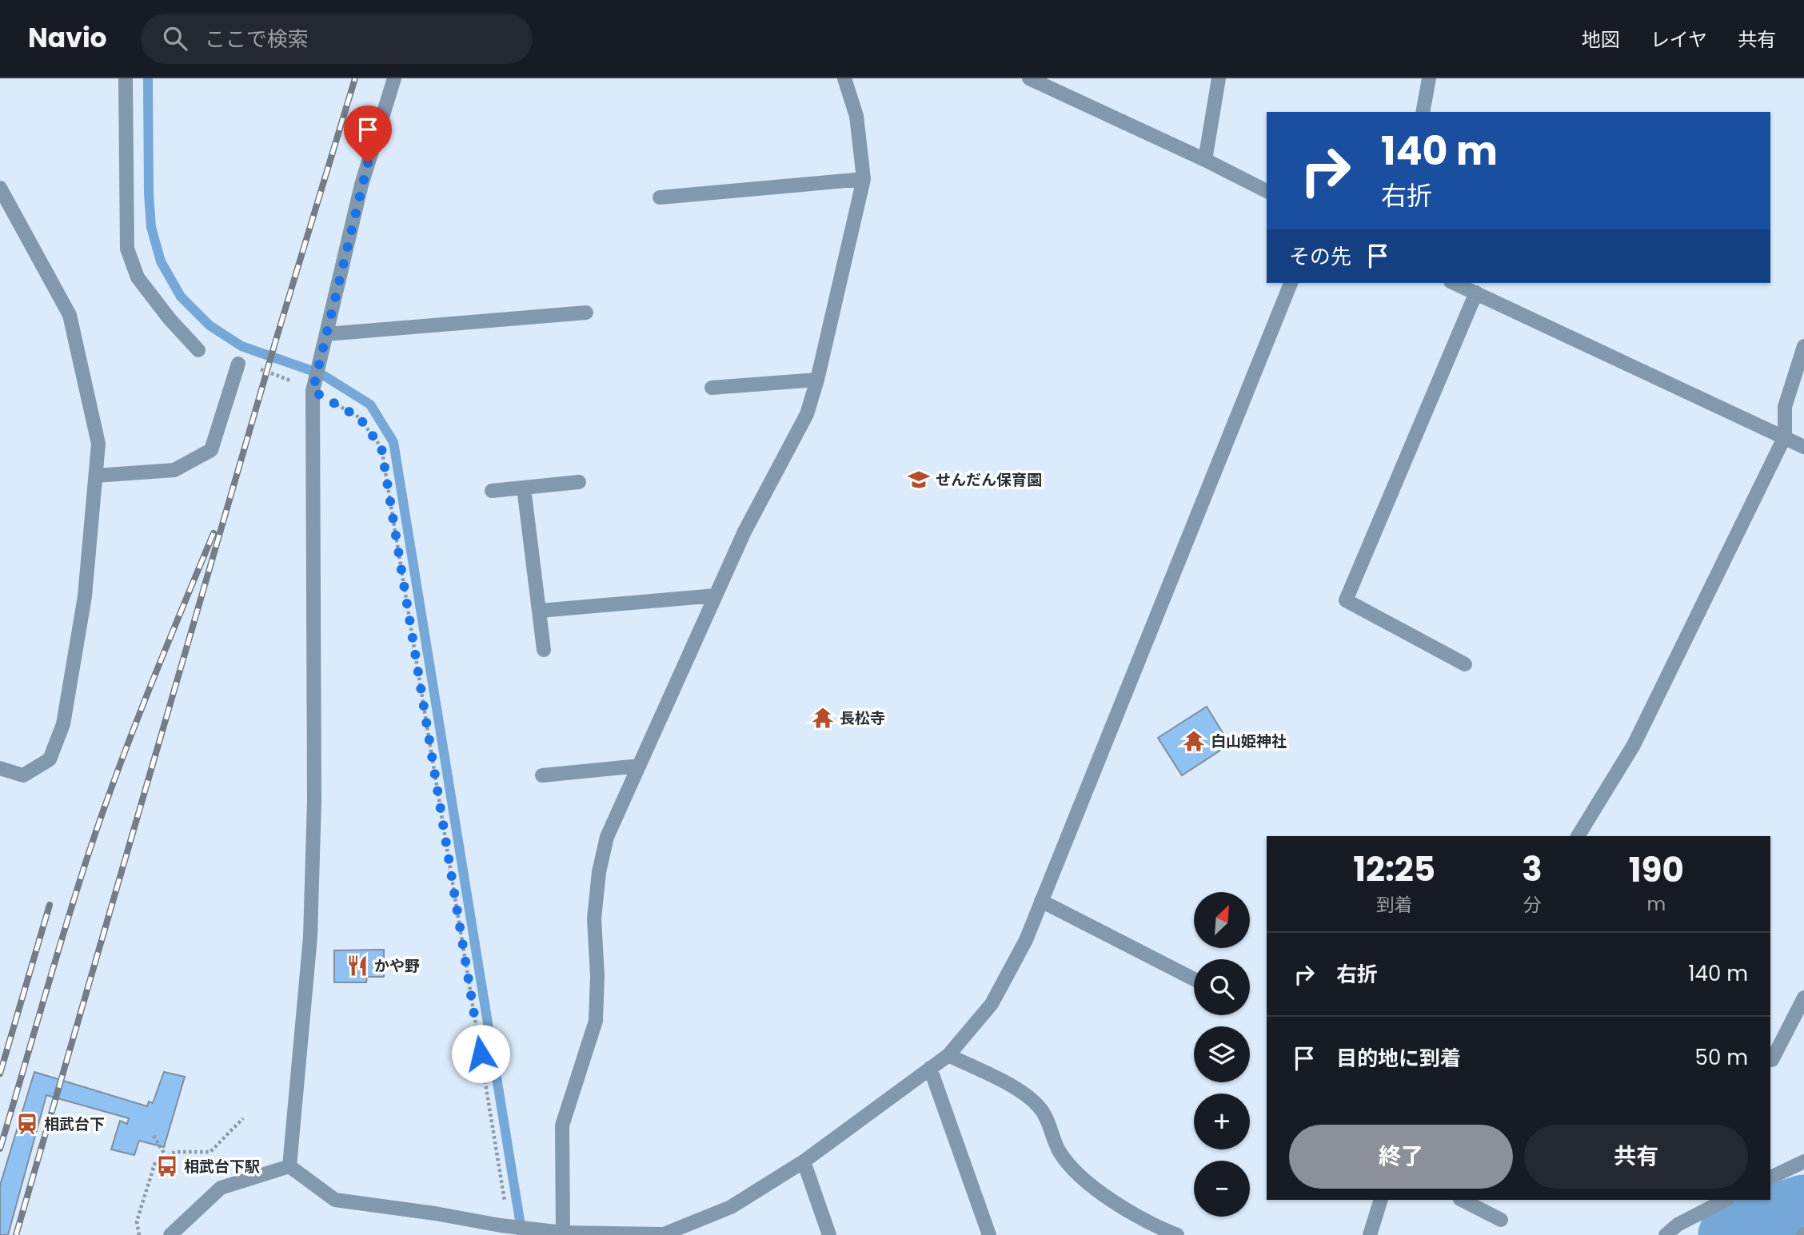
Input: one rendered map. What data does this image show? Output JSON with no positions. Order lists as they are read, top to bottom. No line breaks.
{"places":{"school or university":["せんだん保育園"],"temple":["長松寺","白山姫神社"],"restaurant":["かや野"],"station":["相武台下"],"bus stop":["相武台下駅"]},"north":"top right","page":{"header":"Navio","search":"ここで検索","nav":["地図","レイヤ","共有"],"turn":["140 m","右折"],"then":"その先","eta":["12:25","到着","3","分","190","m"],"map_buttons":["+","−"],"list":[{"name":"右折","value":"140 m"},{"name":"目的地に到着","value":"50 m"}],"buttons":["終了","共有"]}}
